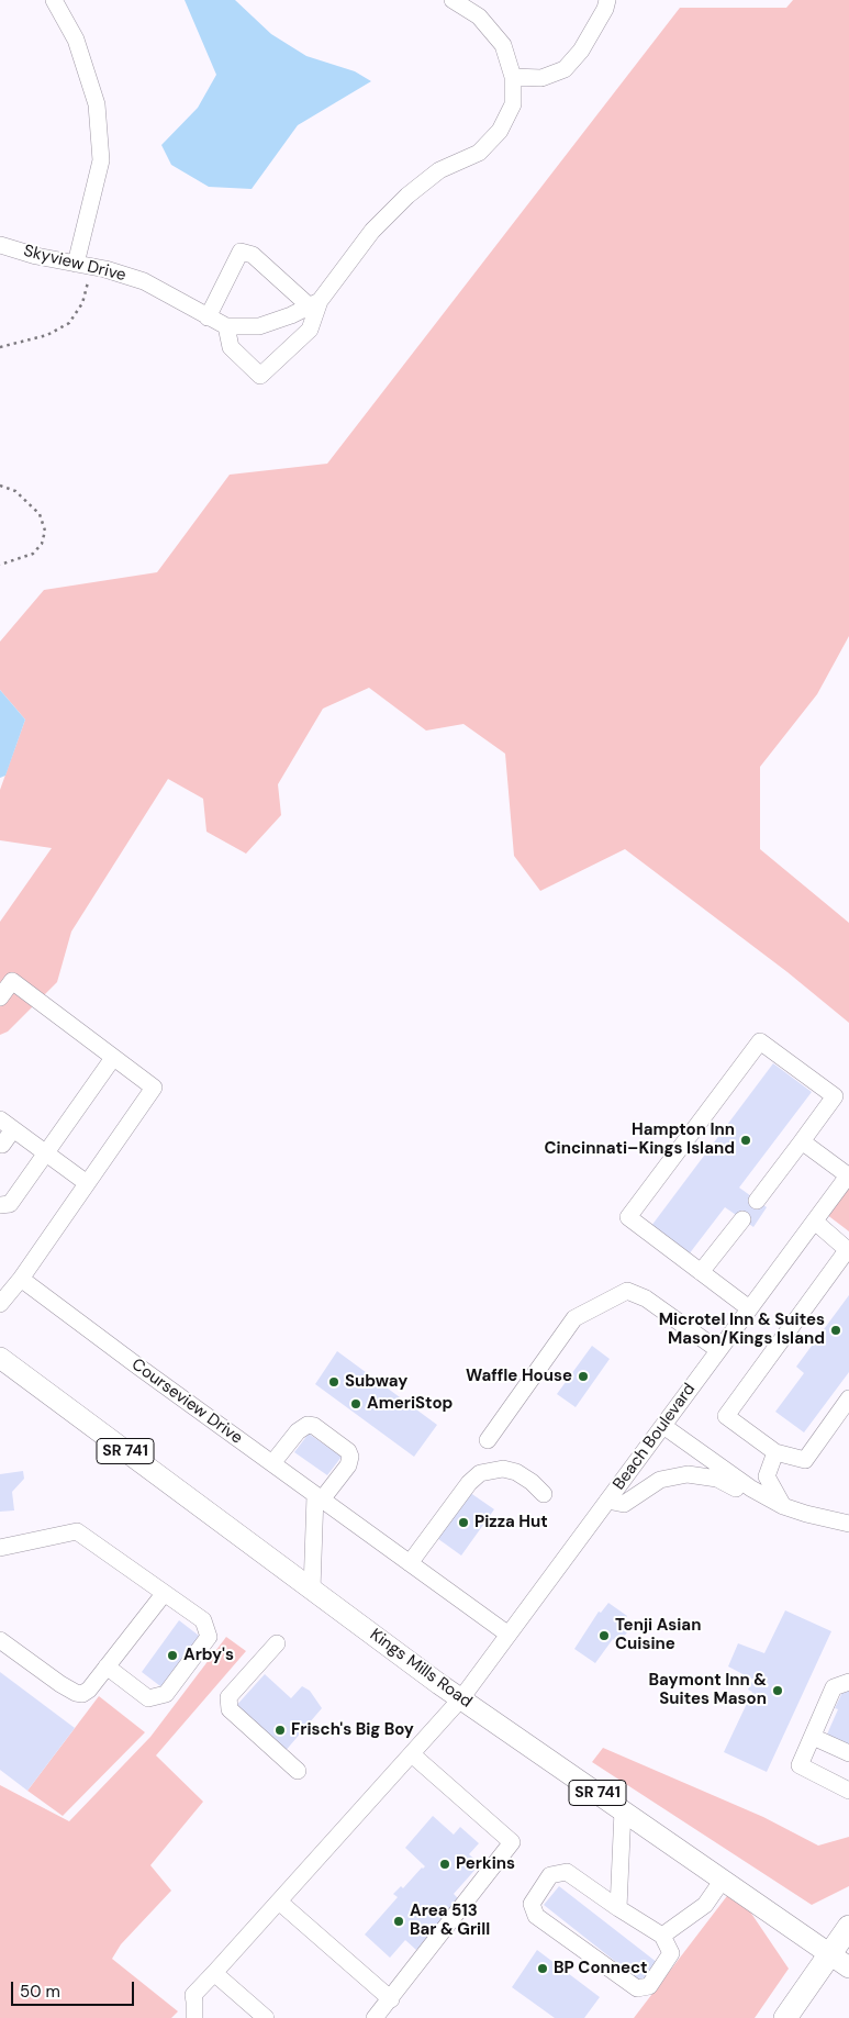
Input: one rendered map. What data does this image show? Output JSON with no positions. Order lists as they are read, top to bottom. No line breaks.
{"streets":{"main road":["SR 741","Kings Mills Road"],"street":["Skyview Drive","Courseview Drive","Beach Boulevard"]},"crossings":[["Courseview Drive","Beach Boulevard"],["Beach Boulevard","Kings Mills Road"]],"places":["Hampton Inn Cincinnati–Kings Island","Microtel Inn & Suites Mason/Kings Island","Waffle House","Subway","AmeriStop","Pizza Hut","Tenji Asian Cuisine","Arby's","Baymont Inn & Suites Mason","Frisch's Big Boy","Perkins","Area 513 Bar & Grill","BP Connect"],"scale_bar":"50 m"}
